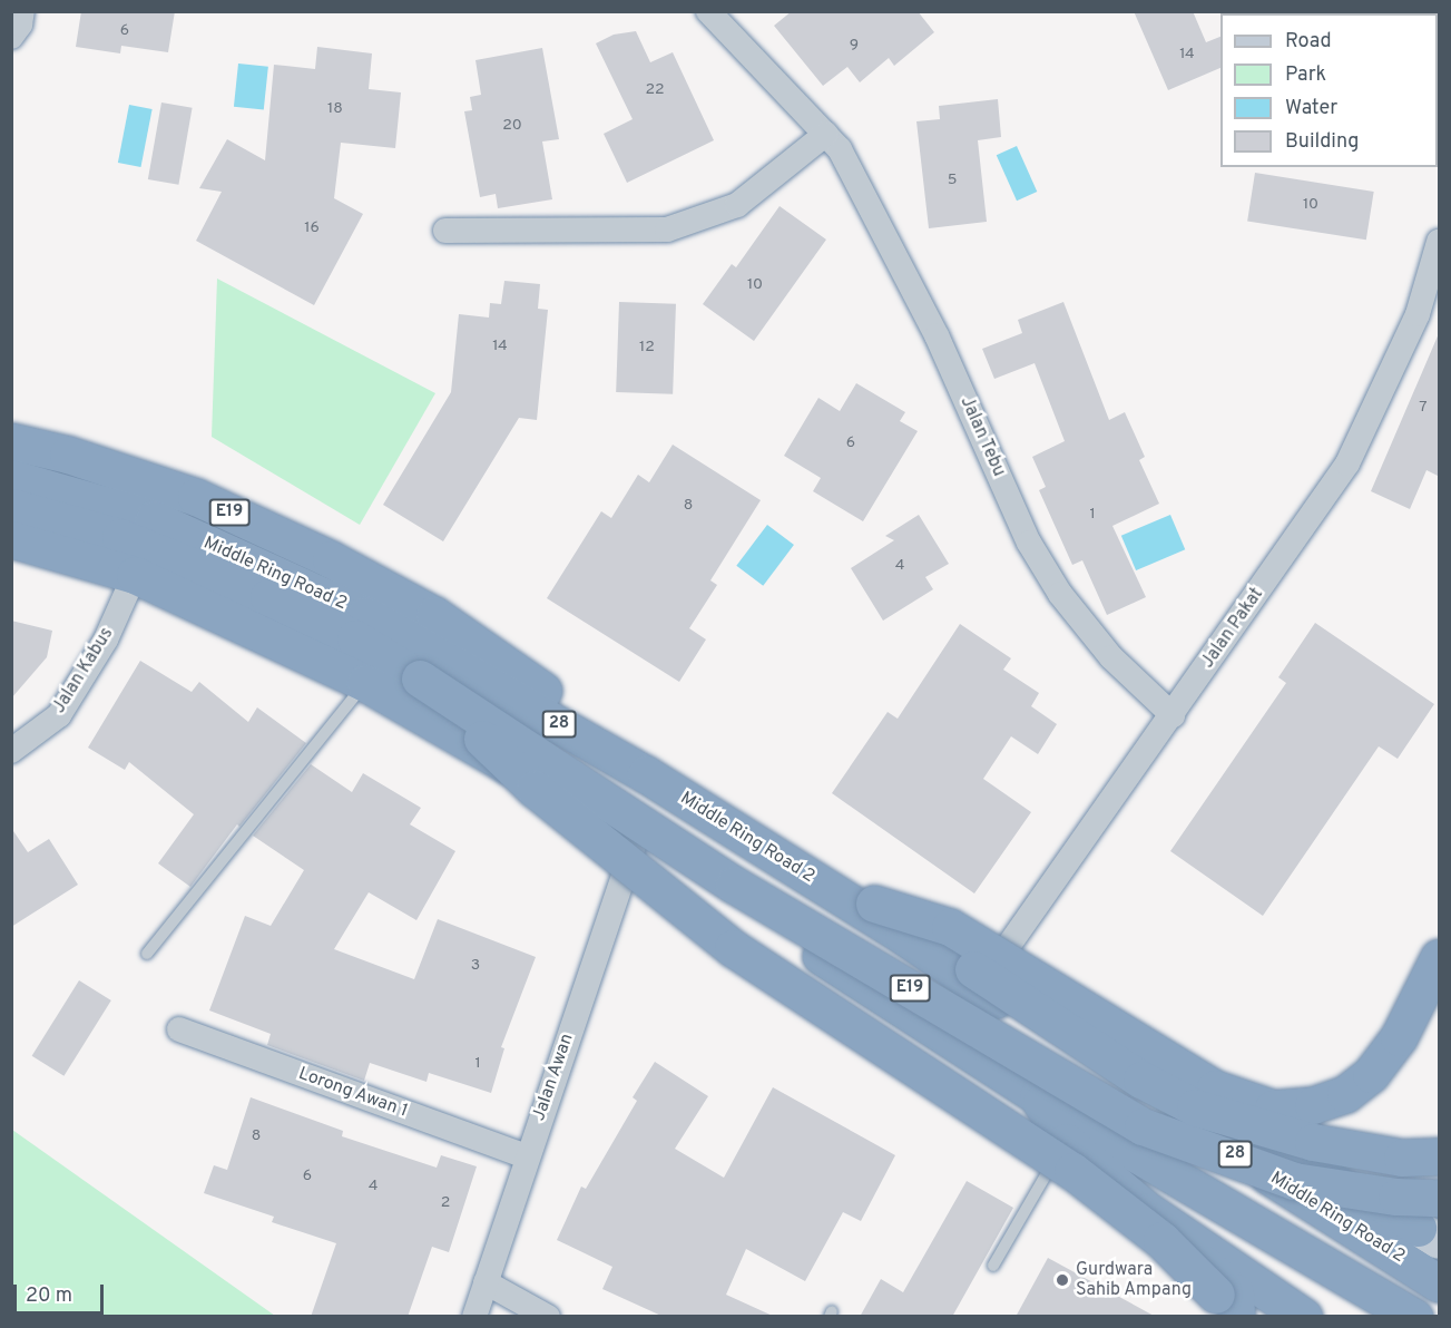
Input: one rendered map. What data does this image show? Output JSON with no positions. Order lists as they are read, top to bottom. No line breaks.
{"streets":{"highway":["E19","Middle Ring Road 2","28"],"street":["Jalan Tebu","Jalan Pakat","Jalan Kabus","Jalan Awan","Lorong Awan 1"]},"crossings":[["Jalan Tebu","Jalan Pakat"],["Middle Ring Road 2","Jalan Pakat"],["Jalan Awan","Lorong Awan 1"]],"places":["Gurdwara Sahib Ampang"],"house_numbers":["6","9","14","22","18","20","5","10","16","10","14","12","7","6","8","1","4","3","1","8","6","4","2"],"legend":["Road","Park","Water","Building"],"scale_bar":"20 m"}
